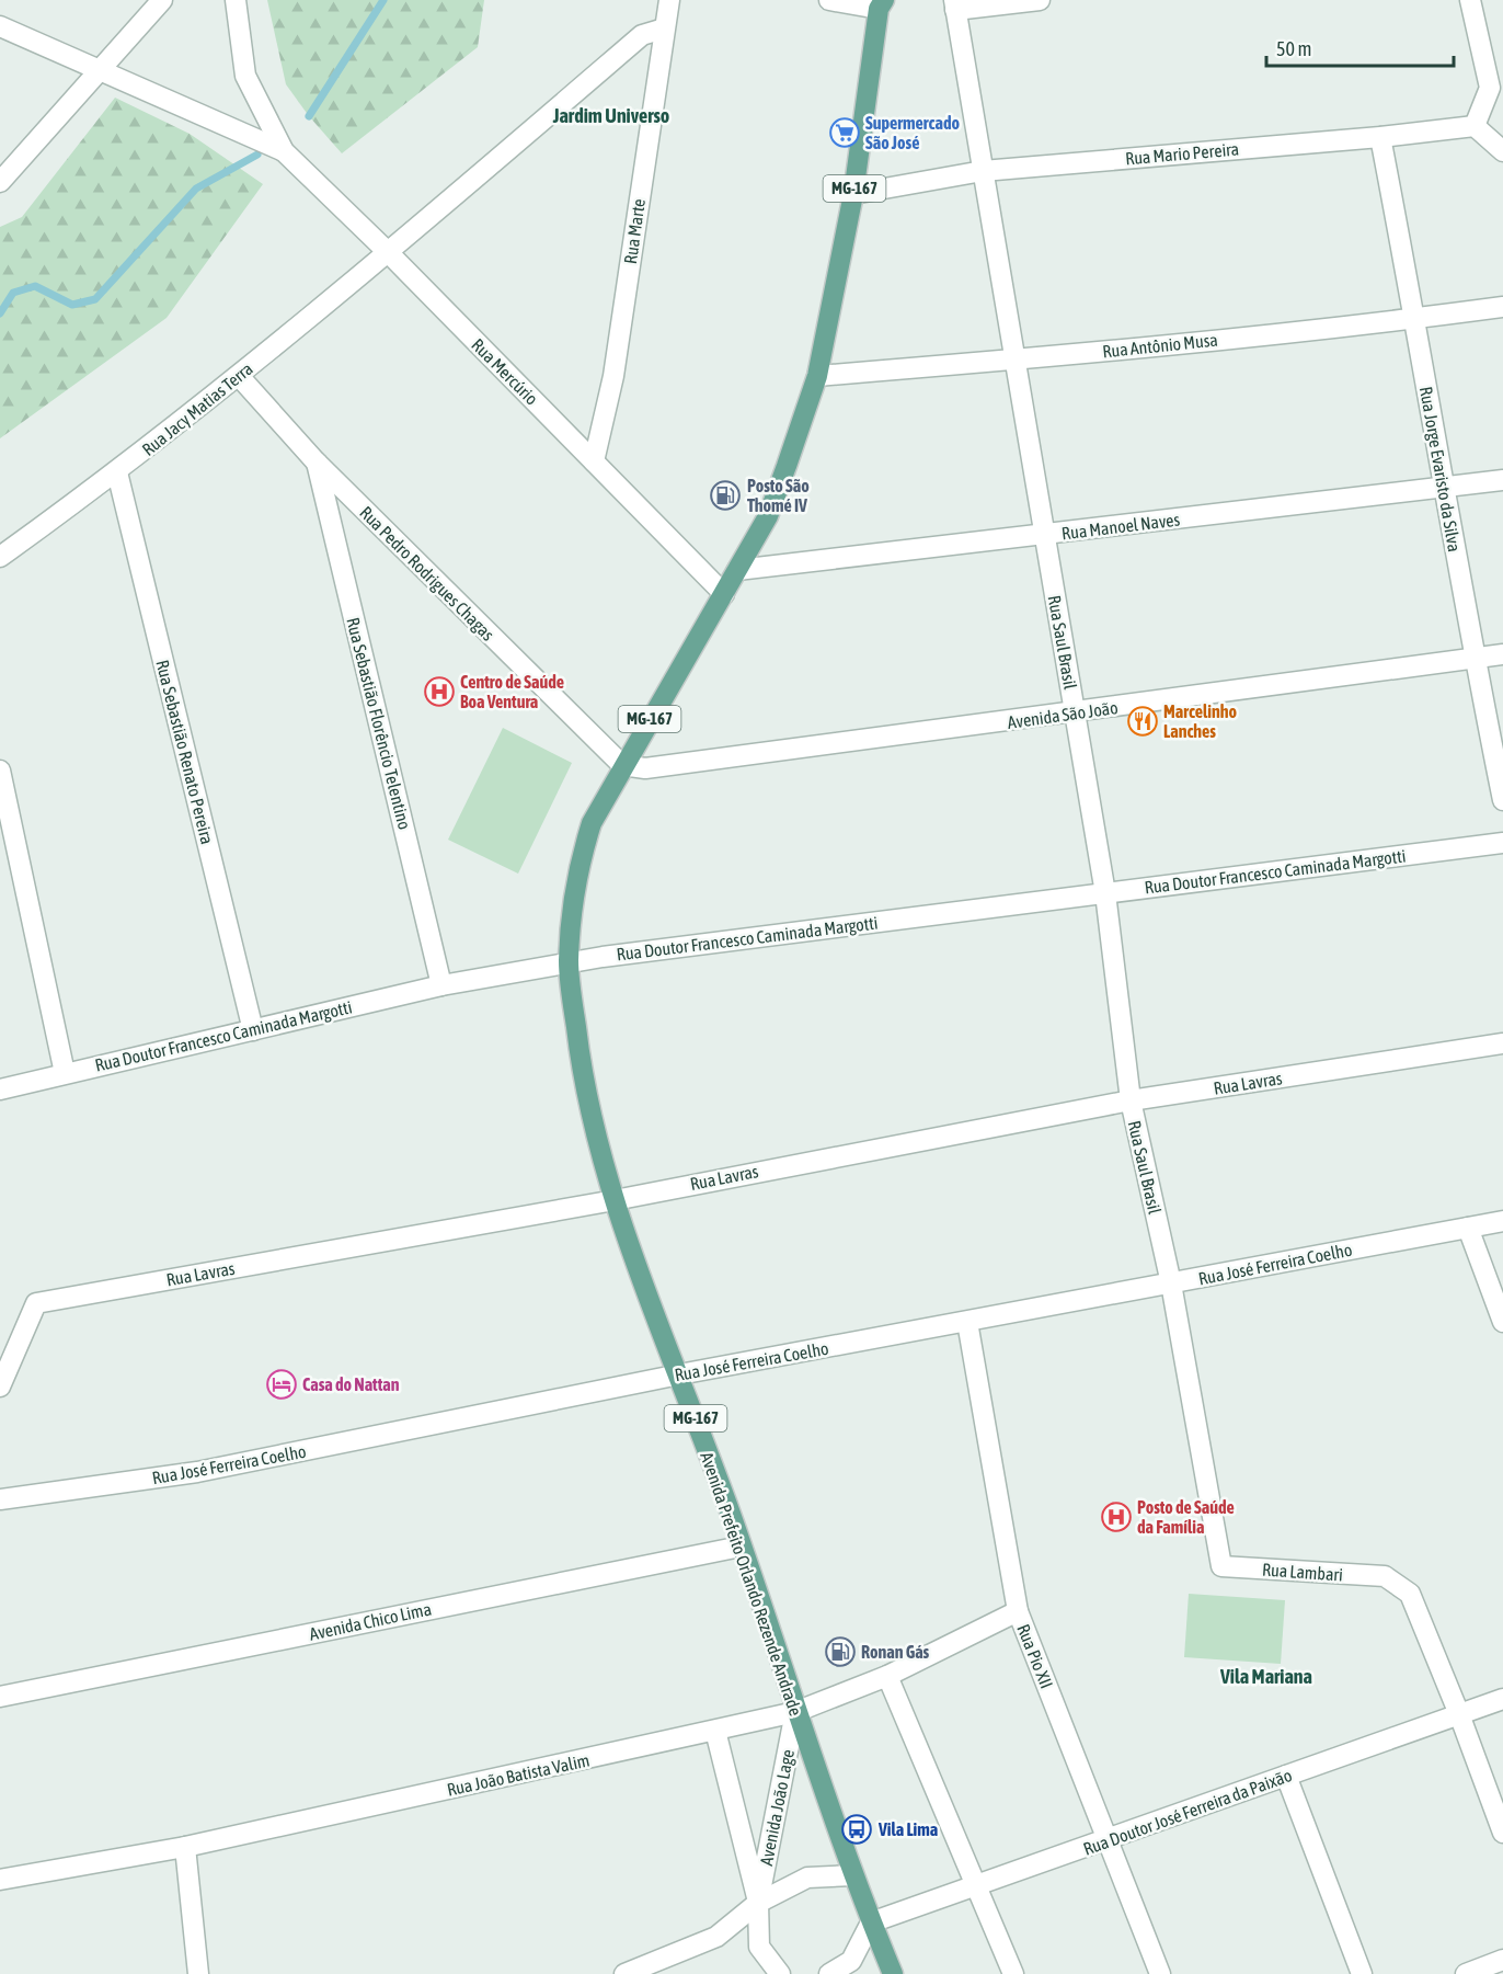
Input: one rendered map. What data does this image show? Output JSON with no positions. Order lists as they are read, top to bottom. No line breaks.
{"streets":{"main road":["MG-167","Avenida Prefeito Orlando Rezende Andrade"],"street":["Rua Mario Pereira","Rua Marte","Rua Antônio Musa","Rua Mercúrio","Rua Jacy Matias Terra","Rua Jorge Evaristo da Silva","Rua Manoel Naves","Rua Pedro Rodrigues Chagas","Rua Saul Brasil","Avenida São João","Rua Sebastião Florêncio Telentino","Rua Sebastião Renato Pereira","Rua Doutor Francesco Caminada Margotti","Rua Lavras","Rua José Ferreira Coelho","Rua Lambari","Avenida Chico Lima","Rua Pio XII","Rua João Batista Valim","Avenida João Lage","Rua Doutor José Ferreira da Paixão"]},"crossings":[["Rua Mario Pereira","Rua Jorge Evaristo da Silva"],["Rua Mario Pereira","Rua Saul Brasil"],["Rua Mario Pereira","Avenida Prefeito Orlando Rezende Andrade"],["Rua Marte","Rua Mercúrio"],["Rua Marte","Rua Jacy Matias Terra"],["Rua Antônio Musa","Rua Jorge Evaristo da Silva"],["Rua Antônio Musa","Rua Saul Brasil"],["Rua Antônio Musa","Avenida Prefeito Orlando Rezende Andrade"],["Rua Mercúrio","Rua Jacy Matias Terra"],["Rua Mercúrio","Avenida Prefeito Orlando Rezende Andrade"],["Rua Jacy Matias Terra","Rua Pedro Rodrigues Chagas"],["Rua Jacy Matias Terra","Rua Sebastião Renato Pereira"],["Rua Jorge Evaristo da Silva","Rua Manoel Naves"],["Rua Jorge Evaristo da Silva","Avenida São João"],["Rua Manoel Naves","Rua Saul Brasil"],["Rua Manoel Naves","Avenida Prefeito Orlando Rezende Andrade"],["Rua Pedro Rodrigues Chagas","Avenida São João"],["Rua Pedro Rodrigues Chagas","Rua Sebastião Florêncio Telentino"],["Rua Pedro Rodrigues Chagas","Avenida Prefeito Orlando Rezende Andrade"],["Rua Saul Brasil","Avenida São João"],["Rua Saul Brasil","Rua Doutor Francesco Caminada Margotti"],["Rua Saul Brasil","Rua Lavras"],["Rua Saul Brasil","Rua José Ferreira Coelho"],["Rua Saul Brasil","Rua Lambari"],["Avenida São João","Avenida Prefeito Orlando Rezende Andrade"],["Rua Sebastião Florêncio Telentino","Rua Doutor Francesco Caminada Margotti"],["Rua Sebastião Renato Pereira","Rua Doutor Francesco Caminada Margotti"],["Rua Doutor Francesco Caminada Margotti","Avenida Prefeito Orlando Rezende Andrade"],["Rua Lavras","Avenida Prefeito Orlando Rezende Andrade"],["Rua José Ferreira Coelho","Rua Lambari"],["Rua José Ferreira Coelho","Avenida Prefeito Orlando Rezende Andrade"],["Rua José Ferreira Coelho","Rua Pio XII"],["Rua Lambari","Rua Doutor José Ferreira da Paixão"],["Avenida Prefeito Orlando Rezende Andrade","Avenida Chico Lima"],["Avenida Prefeito Orlando Rezende Andrade","Rua João Batista Valim"],["Avenida Prefeito Orlando Rezende Andrade","Avenida João Lage"],["Avenida Prefeito Orlando Rezende Andrade","Rua Doutor José Ferreira da Paixão"],["Rua Pio XII","Rua João Batista Valim"],["Rua Pio XII","Rua Doutor José Ferreira da Paixão"],["Rua João Batista Valim","Avenida João Lage"]],"districts":["Jardim Universo","Vila Mariana"],"places":{"supermarket":["Supermercado São José"],"fuel station":["Posto São Thomé IV","Ronan Gás"],"hospital":["Centro de Saúde Boa Ventura","Posto de Saúde da Família"],"restaurant":["Marcelinho Lanches"],"hotel":["Casa do Nattan"],"bus stop":["Vila Lima"]},"scale_bar":"50 m"}
